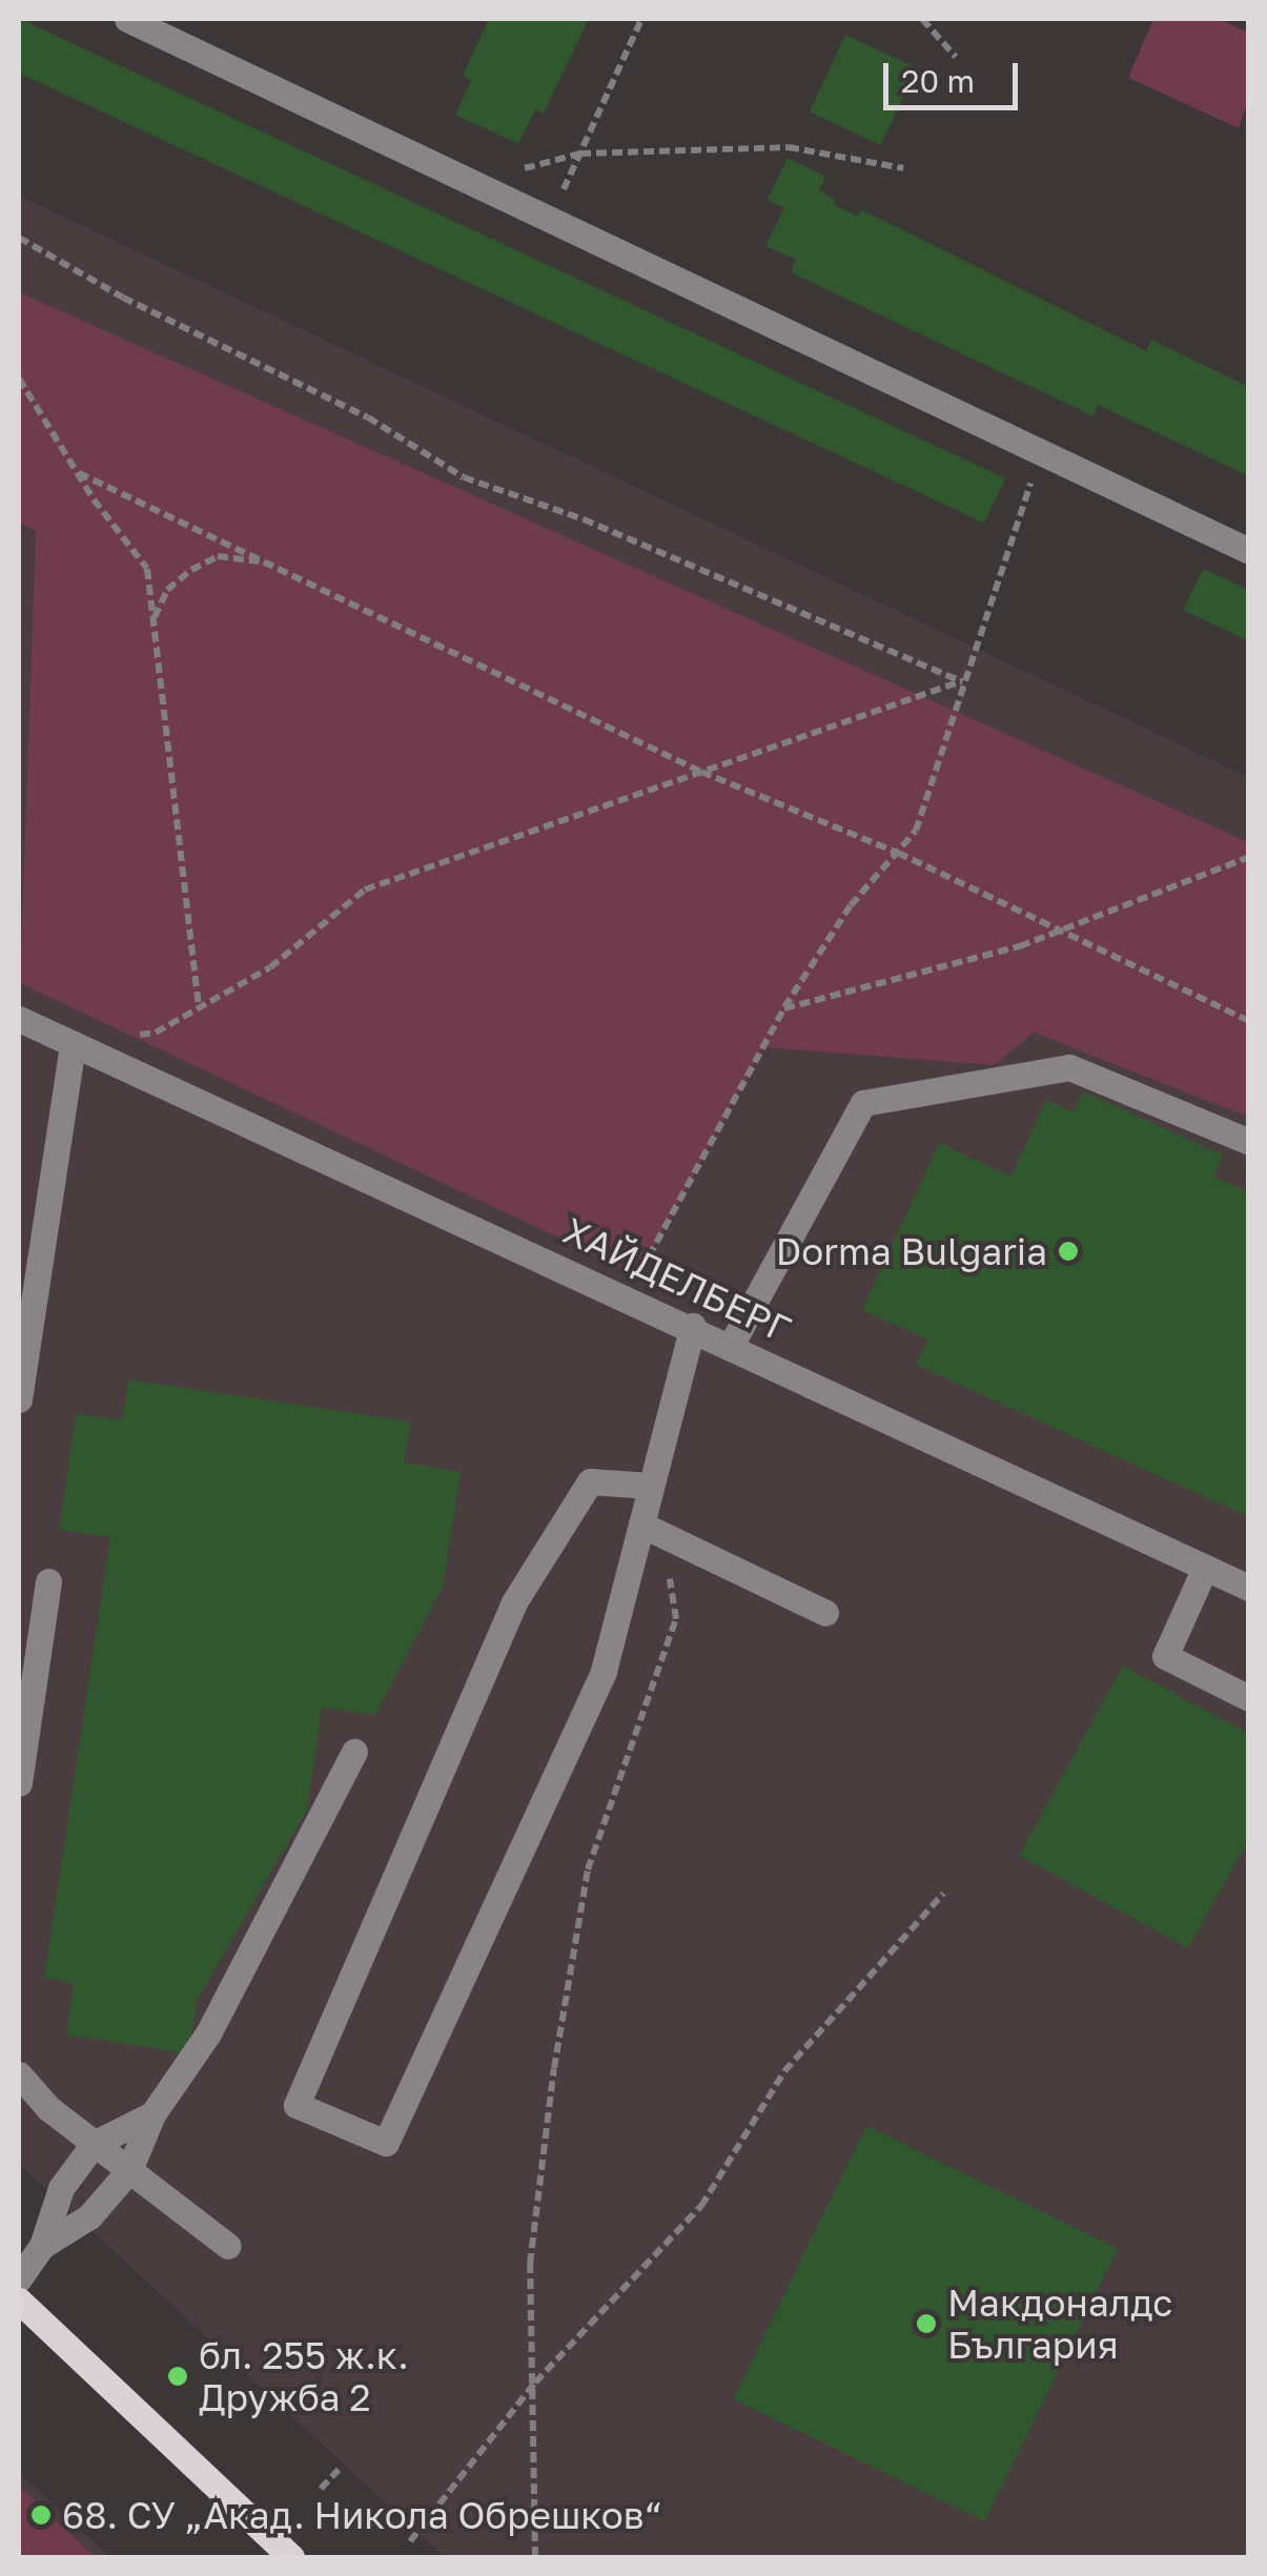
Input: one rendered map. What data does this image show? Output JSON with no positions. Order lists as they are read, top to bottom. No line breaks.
{"streets":{"street":["ХАЙДЕЛБЕРГ"]},"places":["Dorma Bulgaria","Макдоналдс България","бл. 255 ж.к. Дружба 2","68. СУ „Акад. Никола Обрешков“"],"scale_bar":"20 m"}
